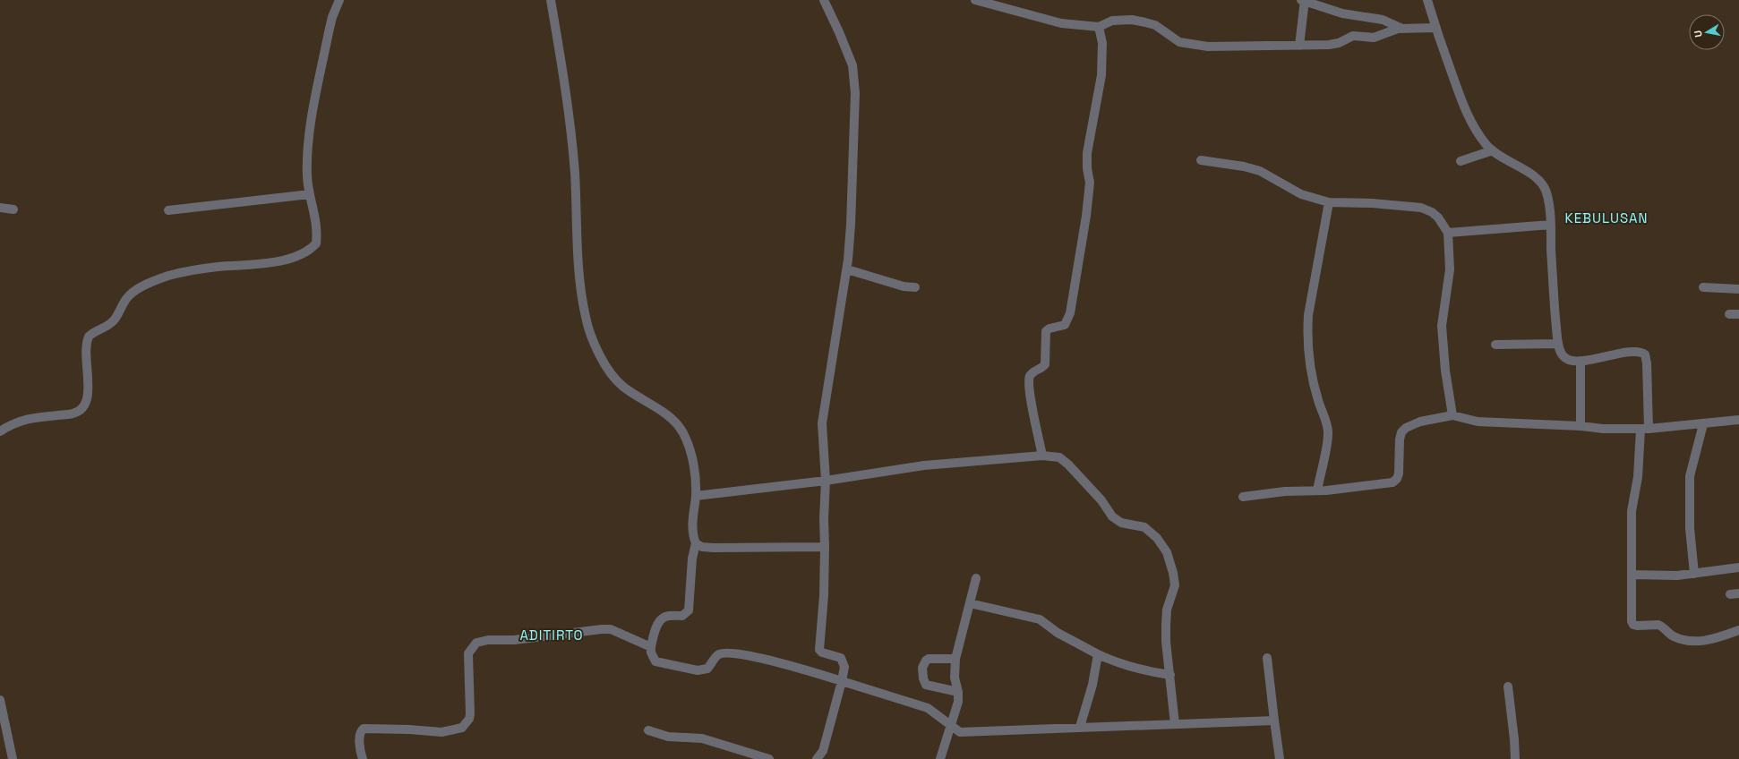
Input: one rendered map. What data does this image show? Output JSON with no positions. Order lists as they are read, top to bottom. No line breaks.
{"districts":["KEBULUSAN","ADITIRTO"],"north":"left"}
